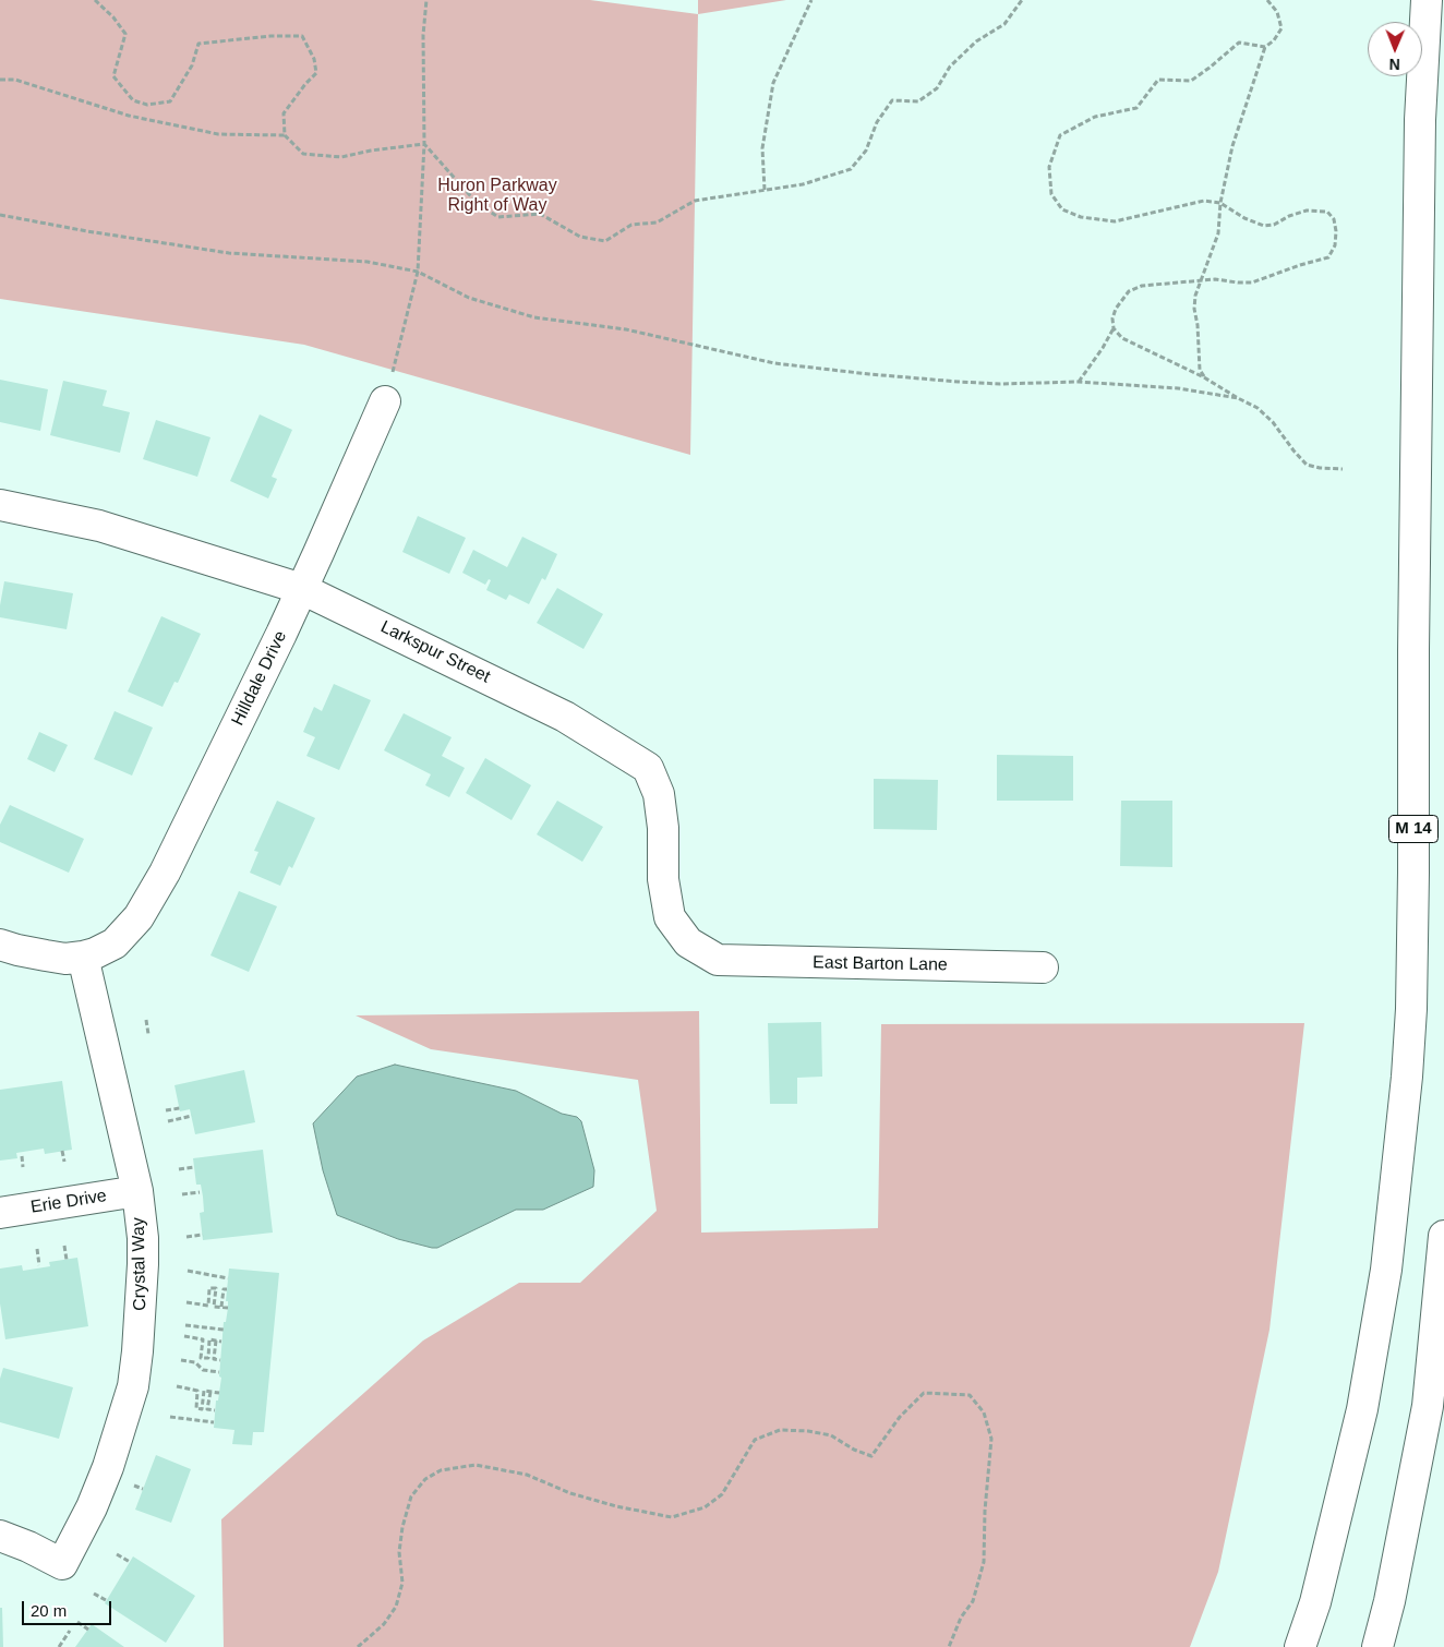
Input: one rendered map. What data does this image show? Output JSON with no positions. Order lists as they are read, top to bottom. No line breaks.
{"streets":{"main road":["Larkspur Street","Hilldale Drive","M 14","East Barton Lane","Erie Drive","Crystal Way"]},"crossings":[["Larkspur Street","Hilldale Drive"],["Larkspur Street","East Barton Lane"],["Hilldale Drive","Crystal Way"],["Erie Drive","Crystal Way"]],"parks":["Huron Parkway Right of Way"],"scale_bar":"20 m","north":"bottom"}
